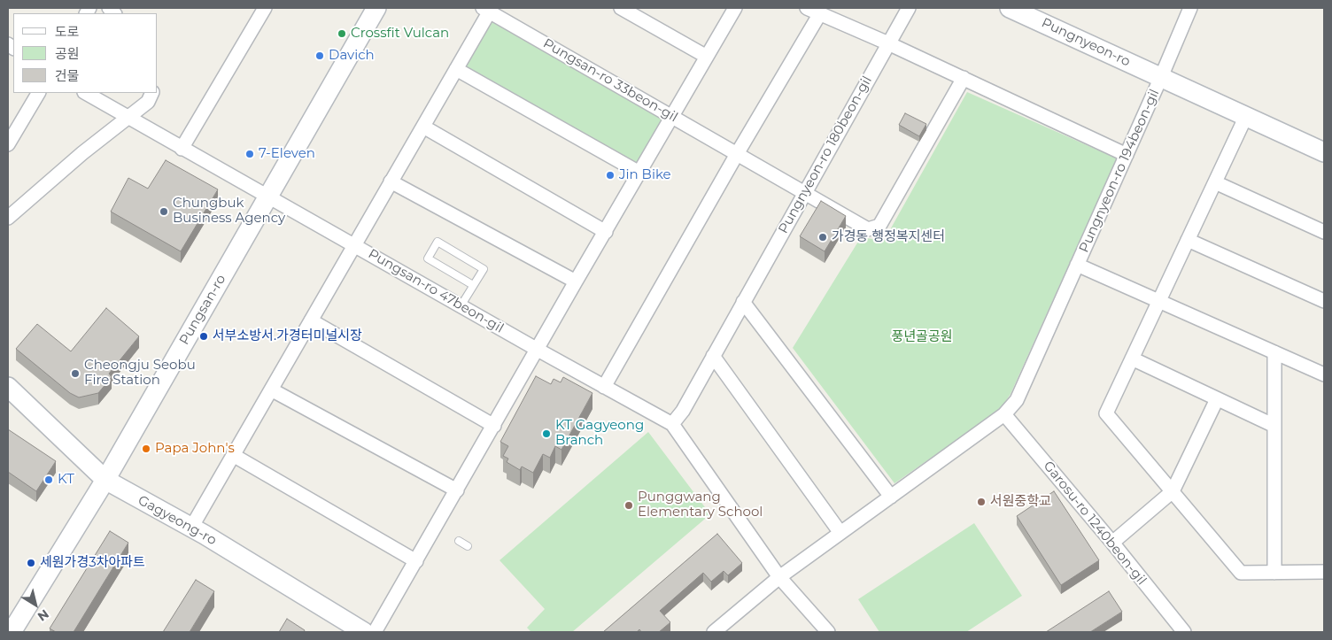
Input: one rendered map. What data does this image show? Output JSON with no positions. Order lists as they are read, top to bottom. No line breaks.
{"streets":{"street":["Pungnyeon-ro","Pungsan-ro 33beon-gil","Pungnyeon-ro 180beon-gil","Pungnyeon-ro 194beon-gil","Pungsan-ro 47beon-gil","Pungsan-ro","Gagyeong-ro","Garosu-ro 1240beon-gil"]},"crossings":[["Pungnyeon-ro","Pungnyeon-ro 194beon-gil"],["Pungsan-ro 33beon-gil","Pungnyeon-ro 180beon-gil"],["Pungnyeon-ro 180beon-gil","Pungsan-ro 47beon-gil"],["Pungnyeon-ro 194beon-gil","Pungsan-ro 47beon-gil"],["Pungnyeon-ro 194beon-gil","Garosu-ro 1240beon-gil"],["Pungsan-ro 47beon-gil","Pungsan-ro"],["Pungsan-ro","Gagyeong-ro"]],"parks":["풍년골공원"],"places":["Crossfit Vulcan","Davich","7-Eleven","Jin Bike","Chungbuk Business Agency","가경동 행정복지센터","서부소방서.가경터미널시장","Cheongju Seobu Fire Station","KT Gagyeong Branch","Papa John's","KT","서원중학교","Punggwang Elementary School","세원가경3차아파트"],"legend":["도로","공원","건물"],"north":"bottom right"}
